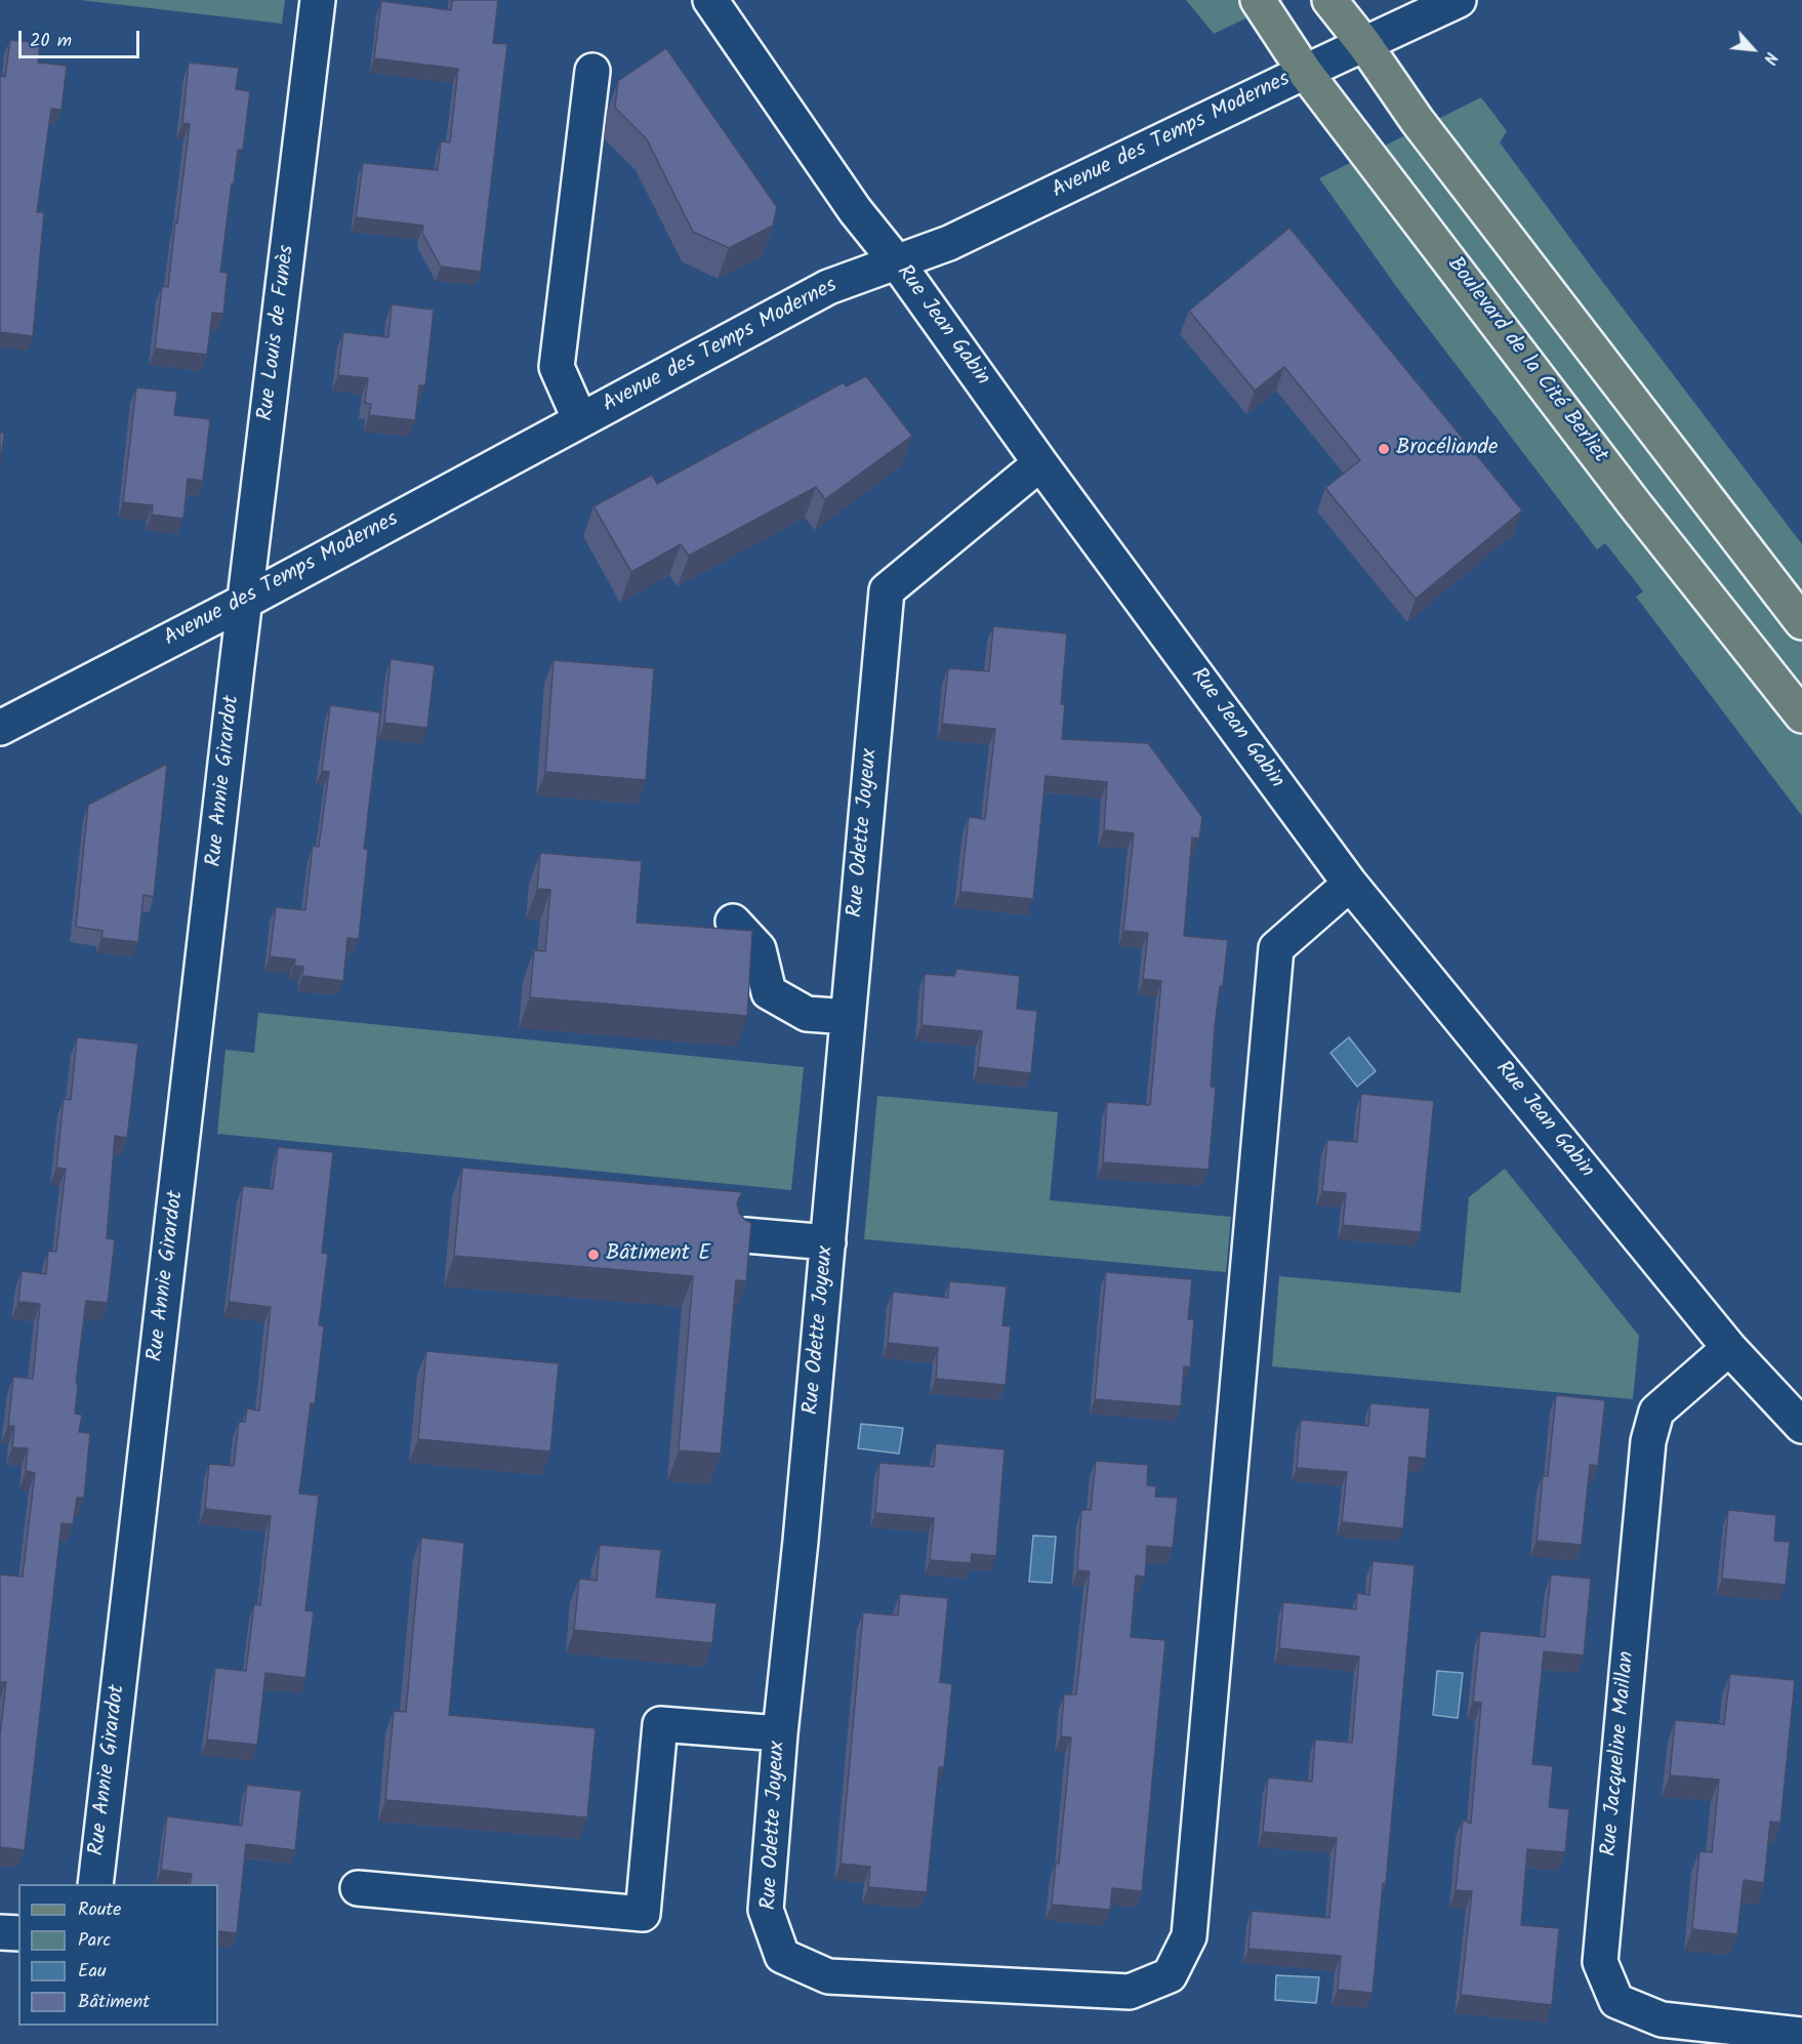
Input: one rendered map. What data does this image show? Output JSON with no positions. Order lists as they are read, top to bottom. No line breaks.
{"streets":{"main road":["Boulevard de la Cité Berliet"],"street":["Avenue des Temps Modernes","Rue Jean Gabin","Rue Louis de Funès","Rue Annie Girardot","Rue Odette Joyeux","Rue Jacqueline Maillan"]},"crossings":[["Avenue des Temps Modernes","Rue Jean Gabin"],["Avenue des Temps Modernes","Rue Louis de Funès"],["Avenue des Temps Modernes","Boulevard de la Cité Berliet"],["Rue Jean Gabin","Rue Odette Joyeux"],["Rue Jean Gabin","Rue Jacqueline Maillan"],["Rue Louis de Funès","Rue Annie Girardot"]],"places":["Brocéliande","Bâtiment E"],"legend":["Route","Parc","Eau","Bâtiment"],"scale_bar":"20 m","north":"bottom right"}
